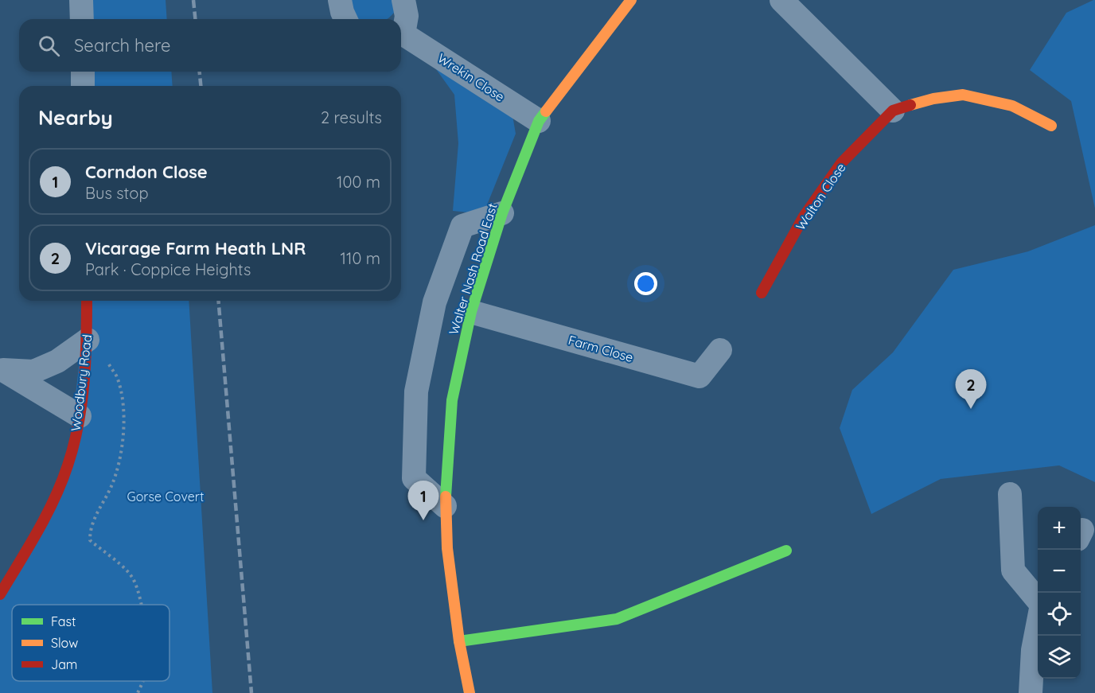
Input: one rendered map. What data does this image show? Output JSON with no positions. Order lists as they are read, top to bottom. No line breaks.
{"streets":{"street":["Wrekin Close","Walton Close","Walter Nash Road East","Farm Close","Woodbury Road"]},"crossings":[["Wrekin Close","Walter Nash Road East"],["Walter Nash Road East","Farm Close"]],"parks":["Gorse Covert"],"legend":["Fast","Slow","Jam"],"page":{"search":"Search here","heading":["Nearby","2 results"],"list":[{"mark":"1","name":"Corndon Close","note":"Bus stop","value":"100 m"},{"mark":"2","name":"Vicarage Farm Heath LNR","note":"Park · Coppice Heights","value":"110 m"}],"pins":["2","1"],"map_buttons":["+","−"]}}
